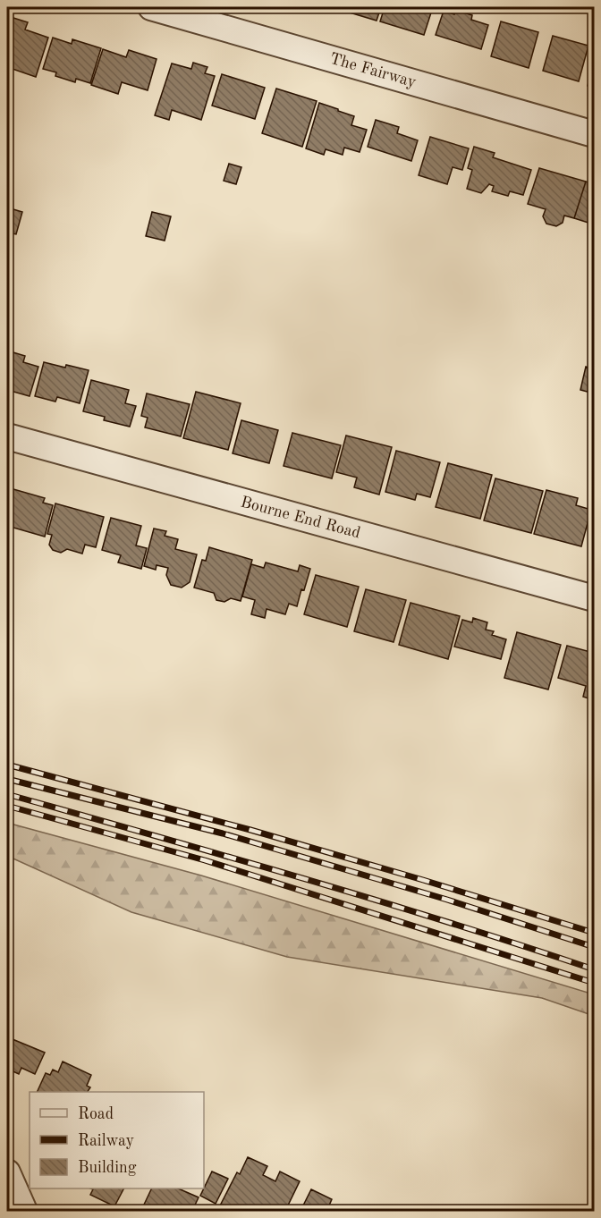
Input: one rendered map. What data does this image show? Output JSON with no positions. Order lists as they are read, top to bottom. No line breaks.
{"streets":{"street":["The Fairway","Bourne End Road"]},"legend":["Road","Railway","Building"]}
